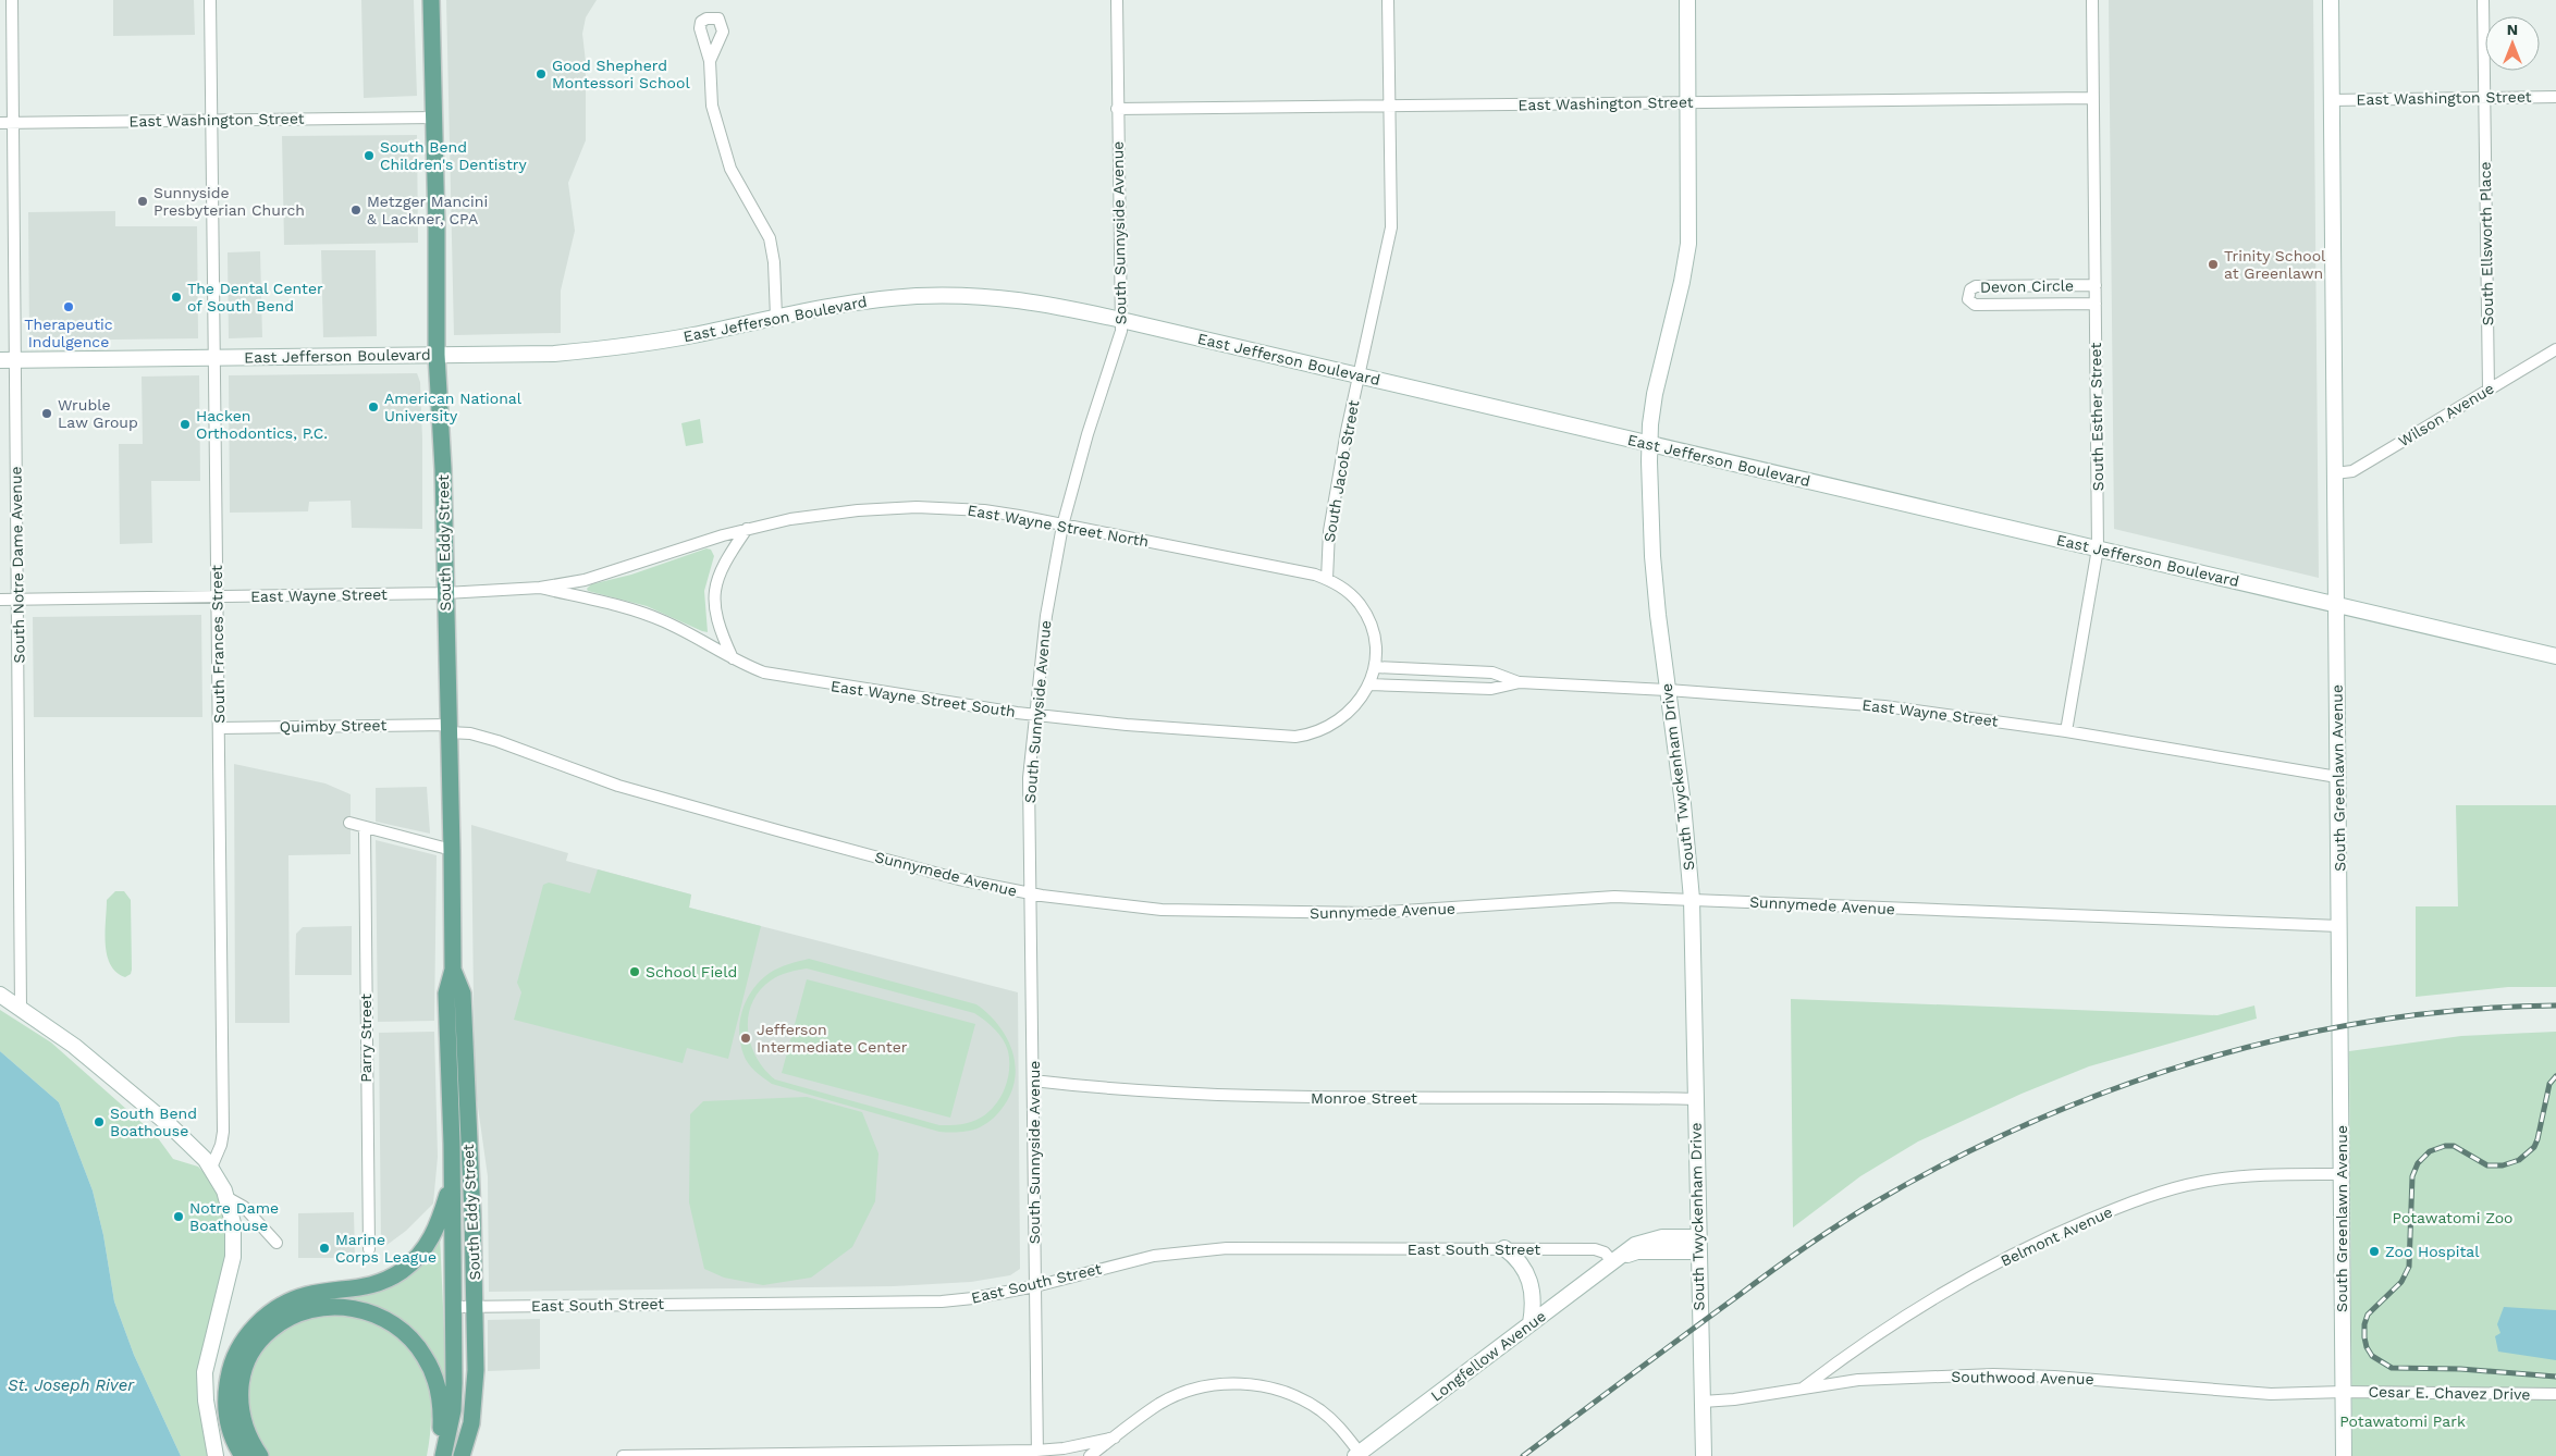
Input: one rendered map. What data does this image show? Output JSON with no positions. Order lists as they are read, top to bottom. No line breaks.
{"streets":{"main road":["South Eddy Street"],"street":["East Washington Street","South Sunnyside Avenue","South Ellsworth Place","Devon Circle","East Jefferson Boulevard","Wilson Avenue","South Esther Street","South Jacob Street","East Wayne Street North","South Notre Dame Avenue","East Wayne Street","South Frances Street","East Wayne Street South","Quimby Street","South Twyckenham Drive","South Greenlawn Avenue","Sunnymede Avenue","Parry Street","Monroe Street","Belmont Avenue","East South Street","Longfellow Avenue","Southwood Avenue","Cesar E. Chavez Drive"]},"crossings":[["East Washington Street","South Sunnyside Avenue"],["East Washington Street","South Ellsworth Place"],["East Washington Street","South Esther Street"],["East Washington Street","South Jacob Street"],["East Washington Street","South Eddy Street"],["East Washington Street","South Notre Dame Avenue"],["East Washington Street","South Frances Street"],["East Washington Street","South Twyckenham Drive"],["East Washington Street","South Greenlawn Avenue"],["South Sunnyside Avenue","East Jefferson Boulevard"],["South Sunnyside Avenue","East Wayne Street North"],["South Sunnyside Avenue","East Wayne Street South"],["South Sunnyside Avenue","Sunnymede Avenue"],["South Sunnyside Avenue","Monroe Street"],["South Sunnyside Avenue","East South Street"],["South Ellsworth Place","Wilson Avenue"],["Devon Circle","South Esther Street"],["East Jefferson Boulevard","South Esther Street"],["East Jefferson Boulevard","South Jacob Street"],["East Jefferson Boulevard","South Eddy Street"],["East Jefferson Boulevard","South Notre Dame Avenue"],["East Jefferson Boulevard","South Frances Street"],["East Jefferson Boulevard","South Twyckenham Drive"],["East Jefferson Boulevard","South Greenlawn Avenue"],["Wilson Avenue","South Greenlawn Avenue"],["South Esther Street","East Wayne Street"],["South Jacob Street","East Wayne Street North"],["East Wayne Street North","East Wayne Street"],["East Wayne Street North","East Wayne Street South"],["South Eddy Street","East Wayne Street"],["South Eddy Street","Quimby Street"],["South Eddy Street","Sunnymede Avenue"],["South Eddy Street","East South Street"],["South Notre Dame Avenue","East Wayne Street"],["East Wayne Street","South Frances Street"],["East Wayne Street","East Wayne Street South"],["East Wayne Street","South Twyckenham Drive"],["East Wayne Street","South Greenlawn Avenue"],["South Frances Street","Quimby Street"],["Quimby Street","Sunnymede Avenue"],["South Twyckenham Drive","Sunnymede Avenue"],["South Twyckenham Drive","Monroe Street"],["South Twyckenham Drive","Longfellow Avenue"],["South Twyckenham Drive","Southwood Avenue"],["South Greenlawn Avenue","Sunnymede Avenue"],["South Greenlawn Avenue","Belmont Avenue"],["South Greenlawn Avenue","Southwood Avenue"],["South Greenlawn Avenue","Cesar E. Chavez Drive"],["Belmont Avenue","Southwood Avenue"],["East South Street","Longfellow Avenue"],["Southwood Avenue","Cesar E. Chavez Drive"]],"water":["St. Joseph River"],"parks":["Potawatomi Zoo","Potawatomi Park"],"places":["Good Shepherd Montessori School","South Bend Children's Dentistry","Sunnyside Presbyterian Church","Metzger Mancini & Lackner, CPA","Trinity School at Greenlawn","The Dental Center of South Bend","Therapeutic Indulgence","American National University","Wruble Law Group","Hacken Orthodontics, P.C.","School Field","Jefferson Intermediate Center","South Bend Boathouse","Notre Dame Boathouse","Marine Corps League","Zoo Hospital"],"north":"top"}
